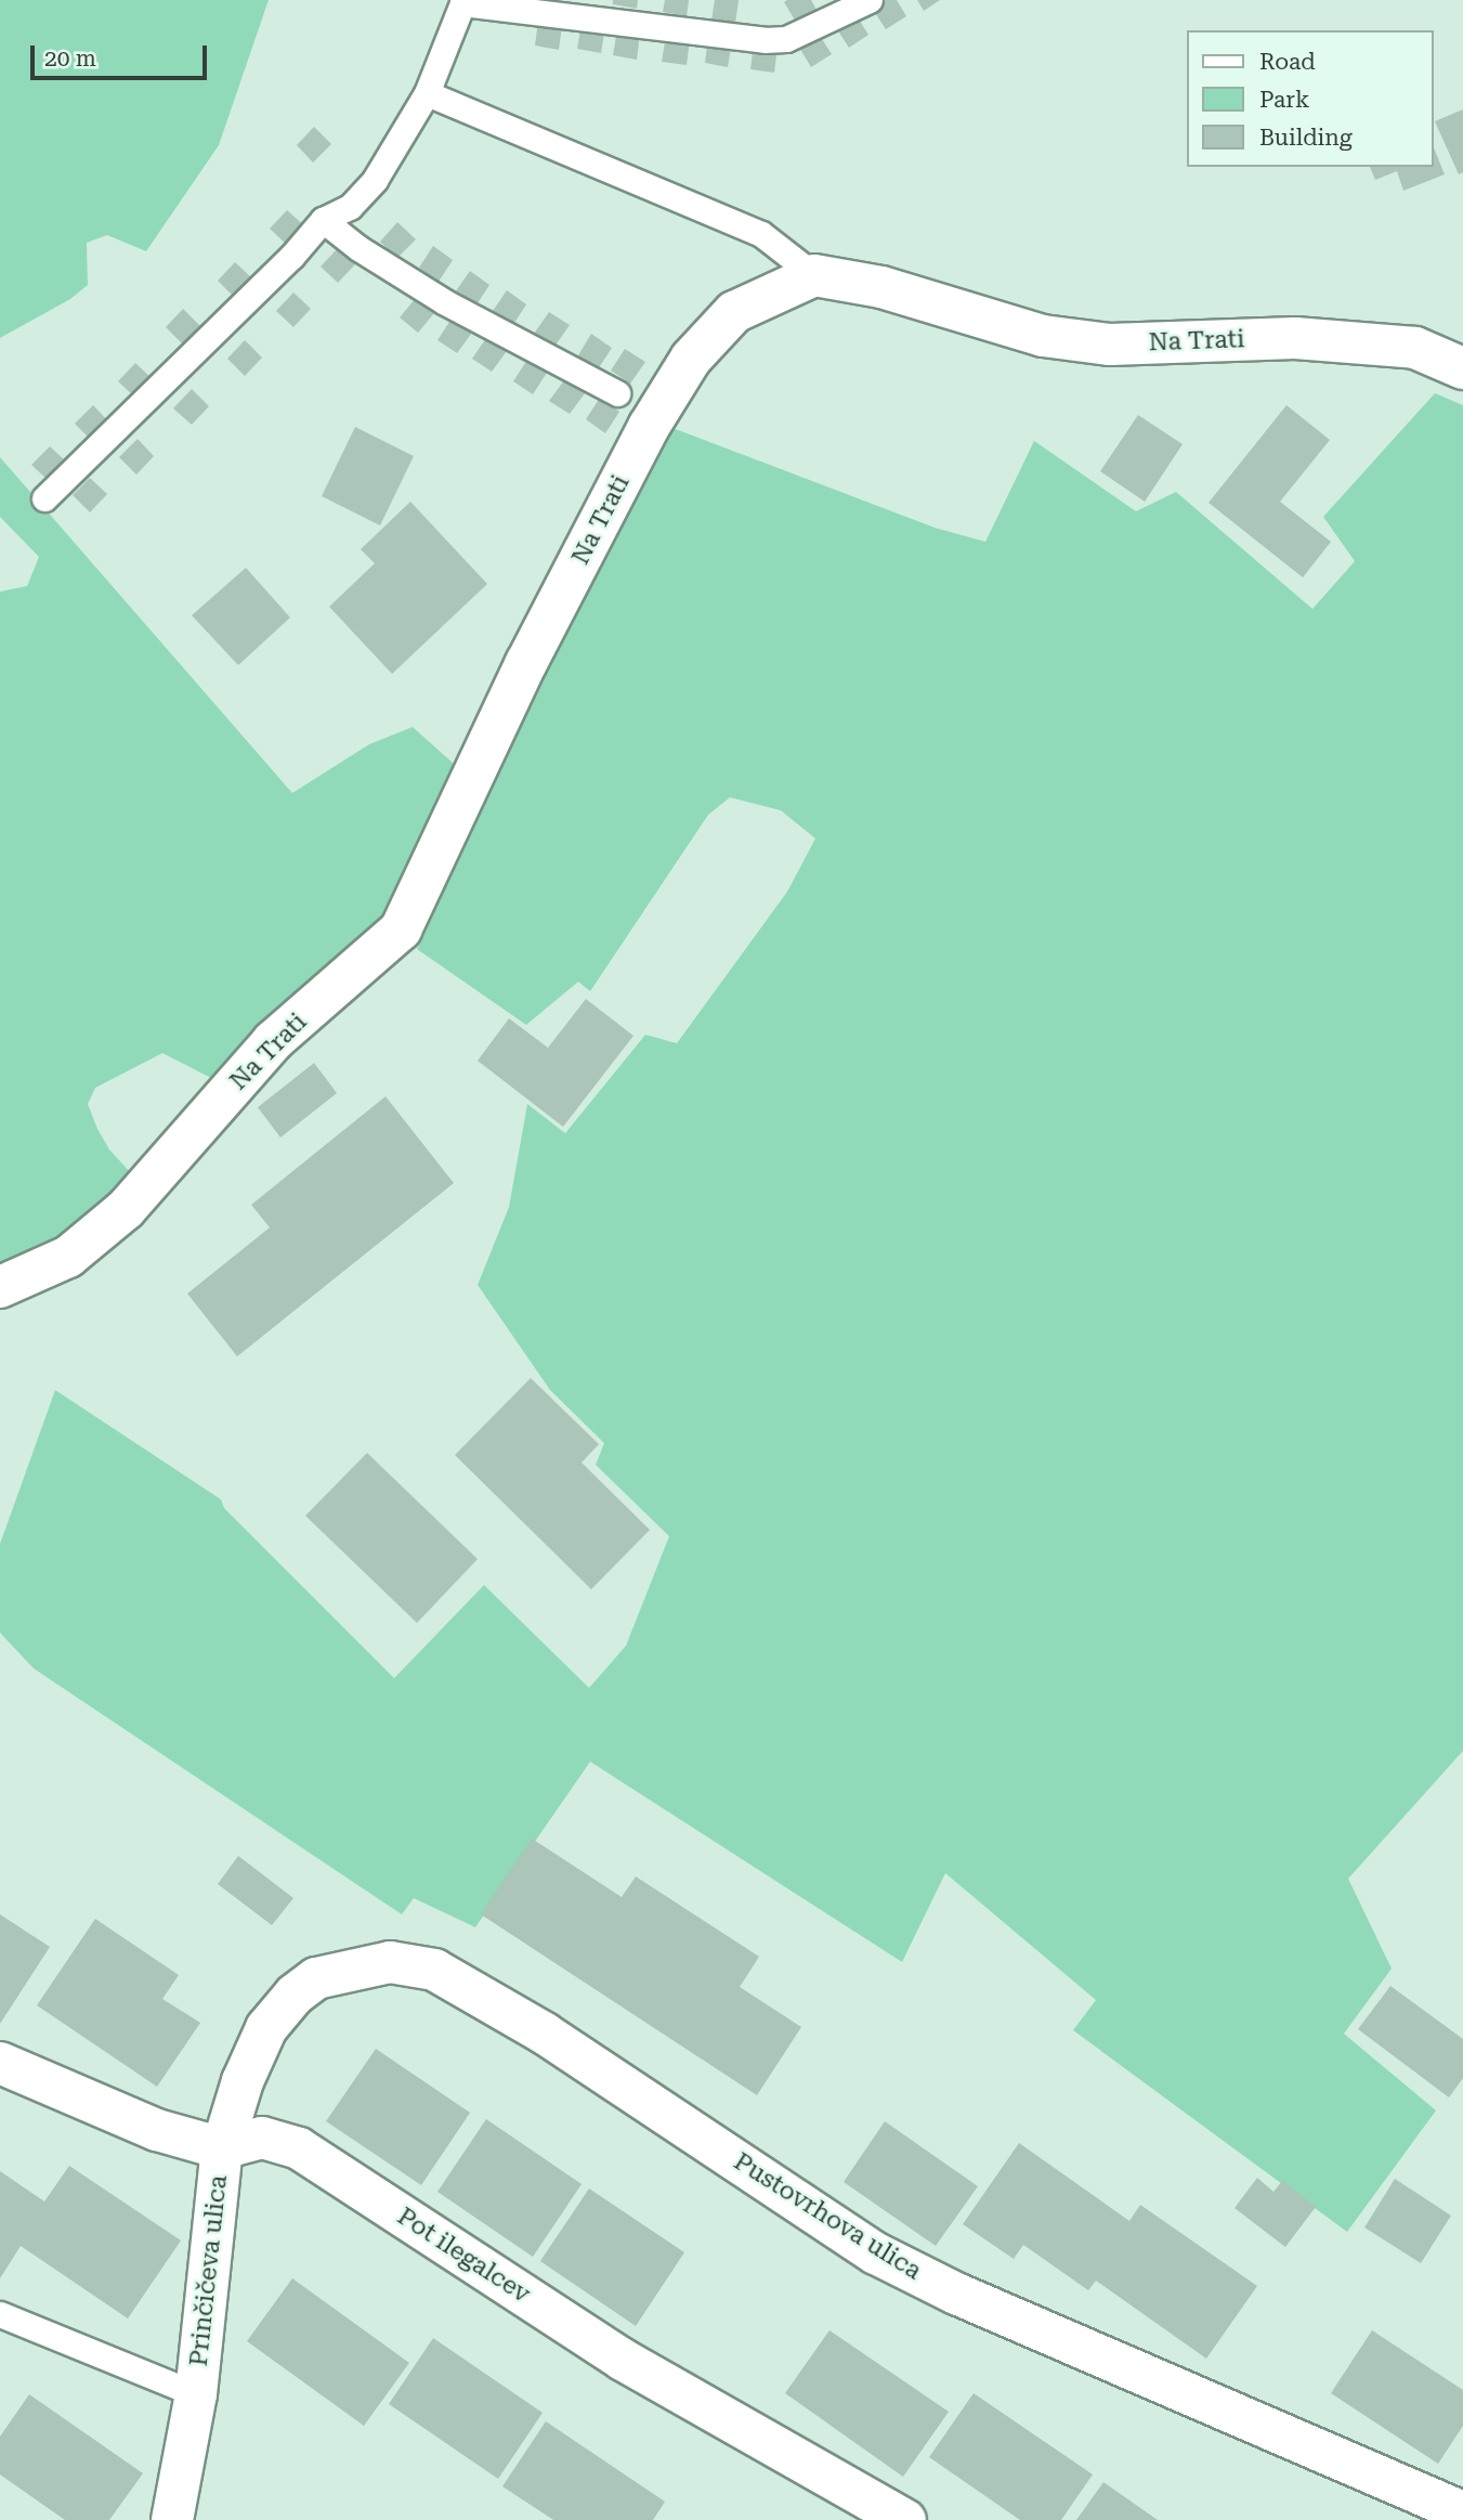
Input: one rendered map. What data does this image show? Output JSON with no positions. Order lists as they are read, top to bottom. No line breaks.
{"streets":{"street":["Na Trati","Pustovrhova ulica","Pot ilegalcev","Prinčičeva ulica"]},"crossings":[["Pustovrhova ulica","Prinčičeva ulica"],["Pot ilegalcev","Prinčičeva ulica"]],"legend":["Road","Park","Building"],"scale_bar":"20 m"}
